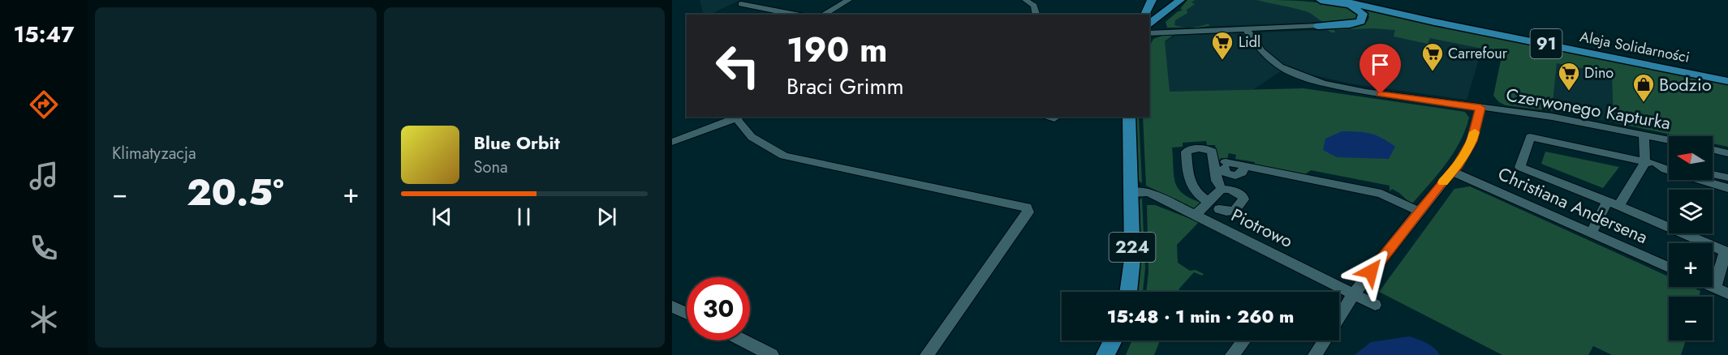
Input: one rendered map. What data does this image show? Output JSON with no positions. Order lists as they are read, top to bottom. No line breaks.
{"streets":{"main road":["91","Aleja Solidarności","224"],"street":["Czerwonego Kapturka","Christiana Andersena","Piotrowo"]},"crossings":[["Piotrowo","224"]],"places":{"supermarket":["Lidl","Carrefour","Dino"],"shop":["Bodzio"]},"north":"left","page":{"tabs":"15:47","tile":"Klimatyzacja","turn":["190 m","Braci Grimm"],"song":["Blue Orbit","Sona"],"map_buttons":["+","−"],"heat":["−","20.5°","+"],"limit":"30","trip":"15:48 · 1 min · 260 m"}}
